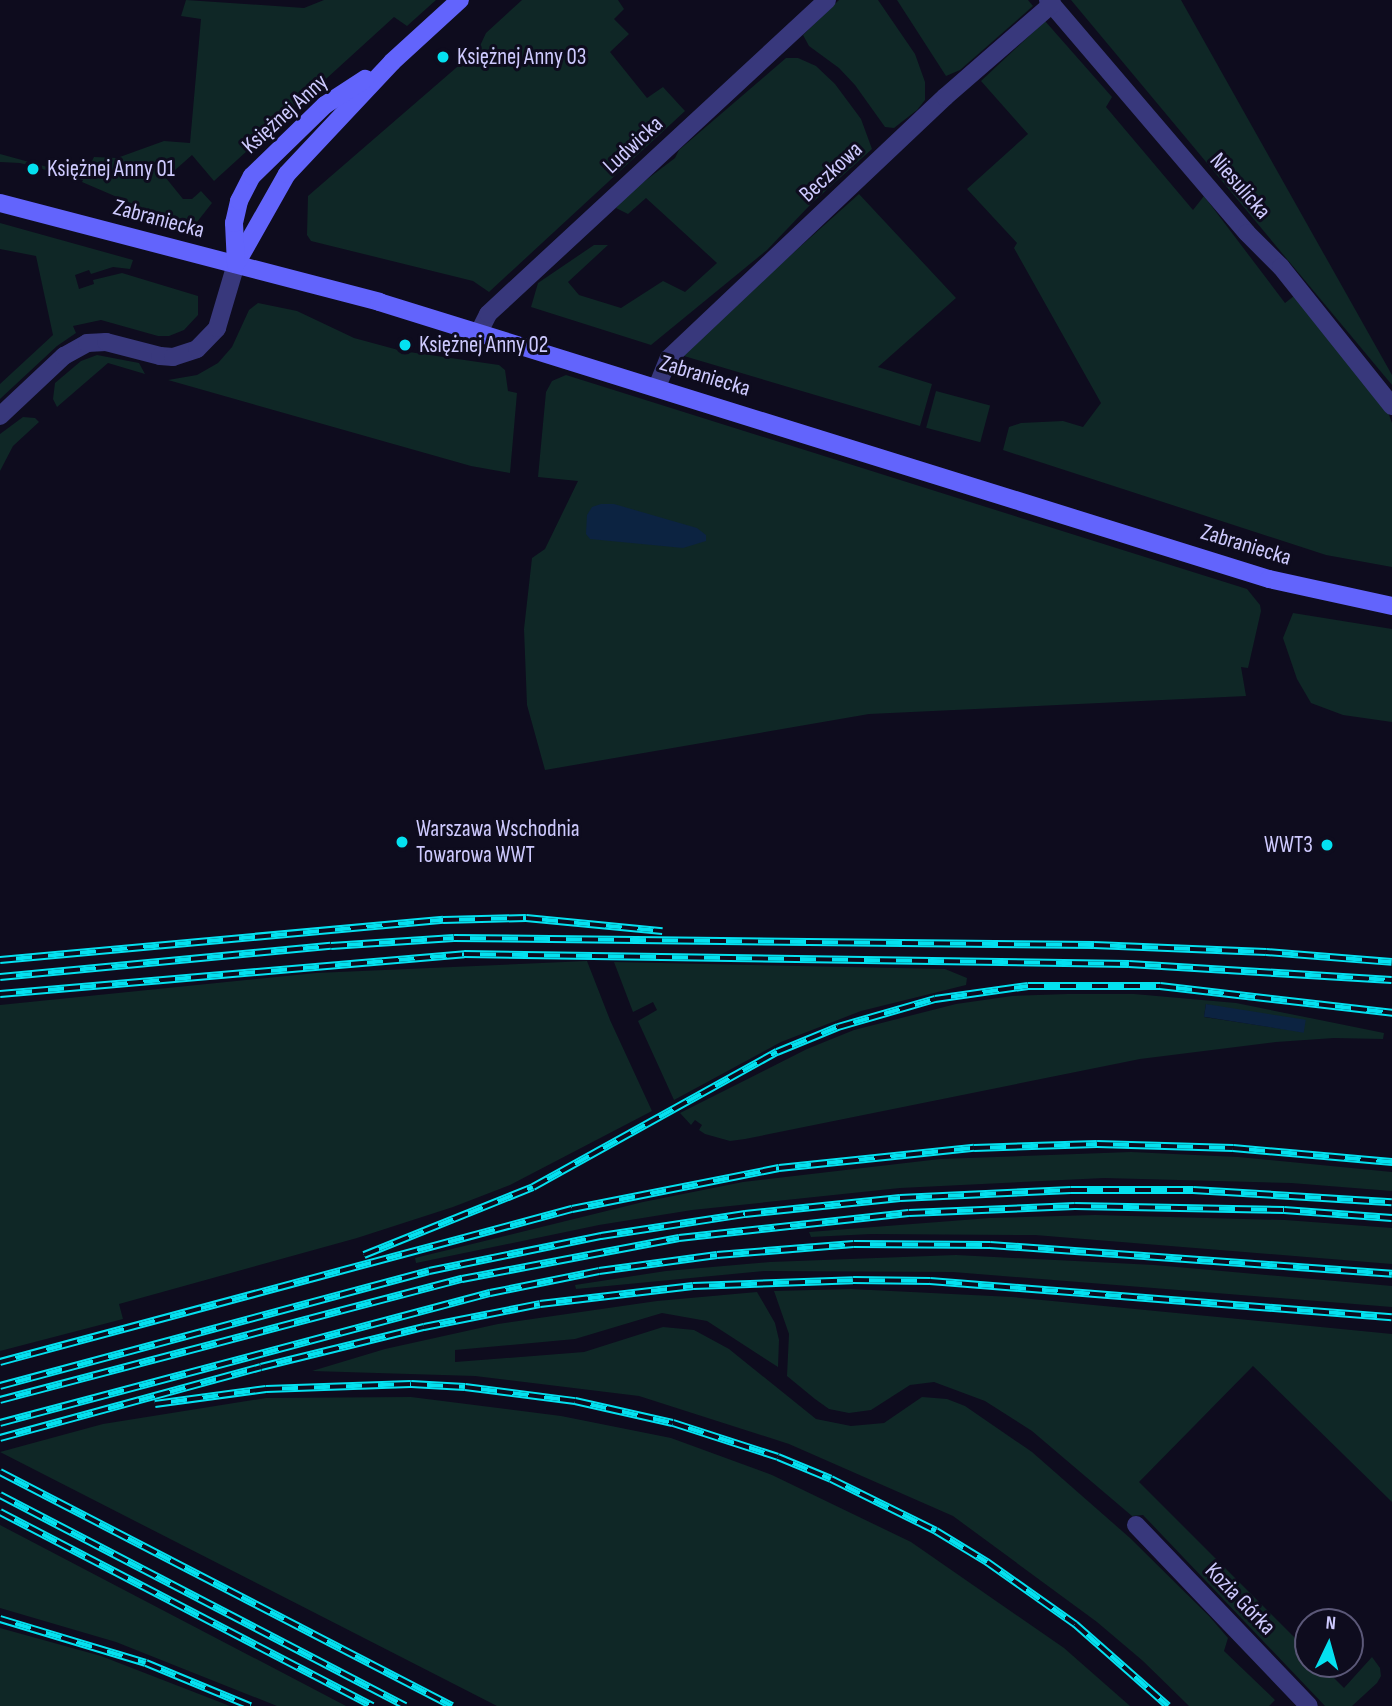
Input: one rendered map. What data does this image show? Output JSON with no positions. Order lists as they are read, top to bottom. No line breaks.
{"streets":{"main road":["Księżnej Anny","Zabraniecka"],"street":["Ludwicka","Beczkowa","Niesulicka","Kozia Górka"]},"crossings":[["Księżnej Anny","Zabraniecka"],["Ludwicka","Zabraniecka"],["Beczkowa","Niesulicka"],["Beczkowa","Zabraniecka"]],"places":["Księżnej Anny 03","Księżnej Anny 01","Księżnej Anny 02","Warszawa Wschodnia Towarowa WWT","WWT3"],"north":"top"}
